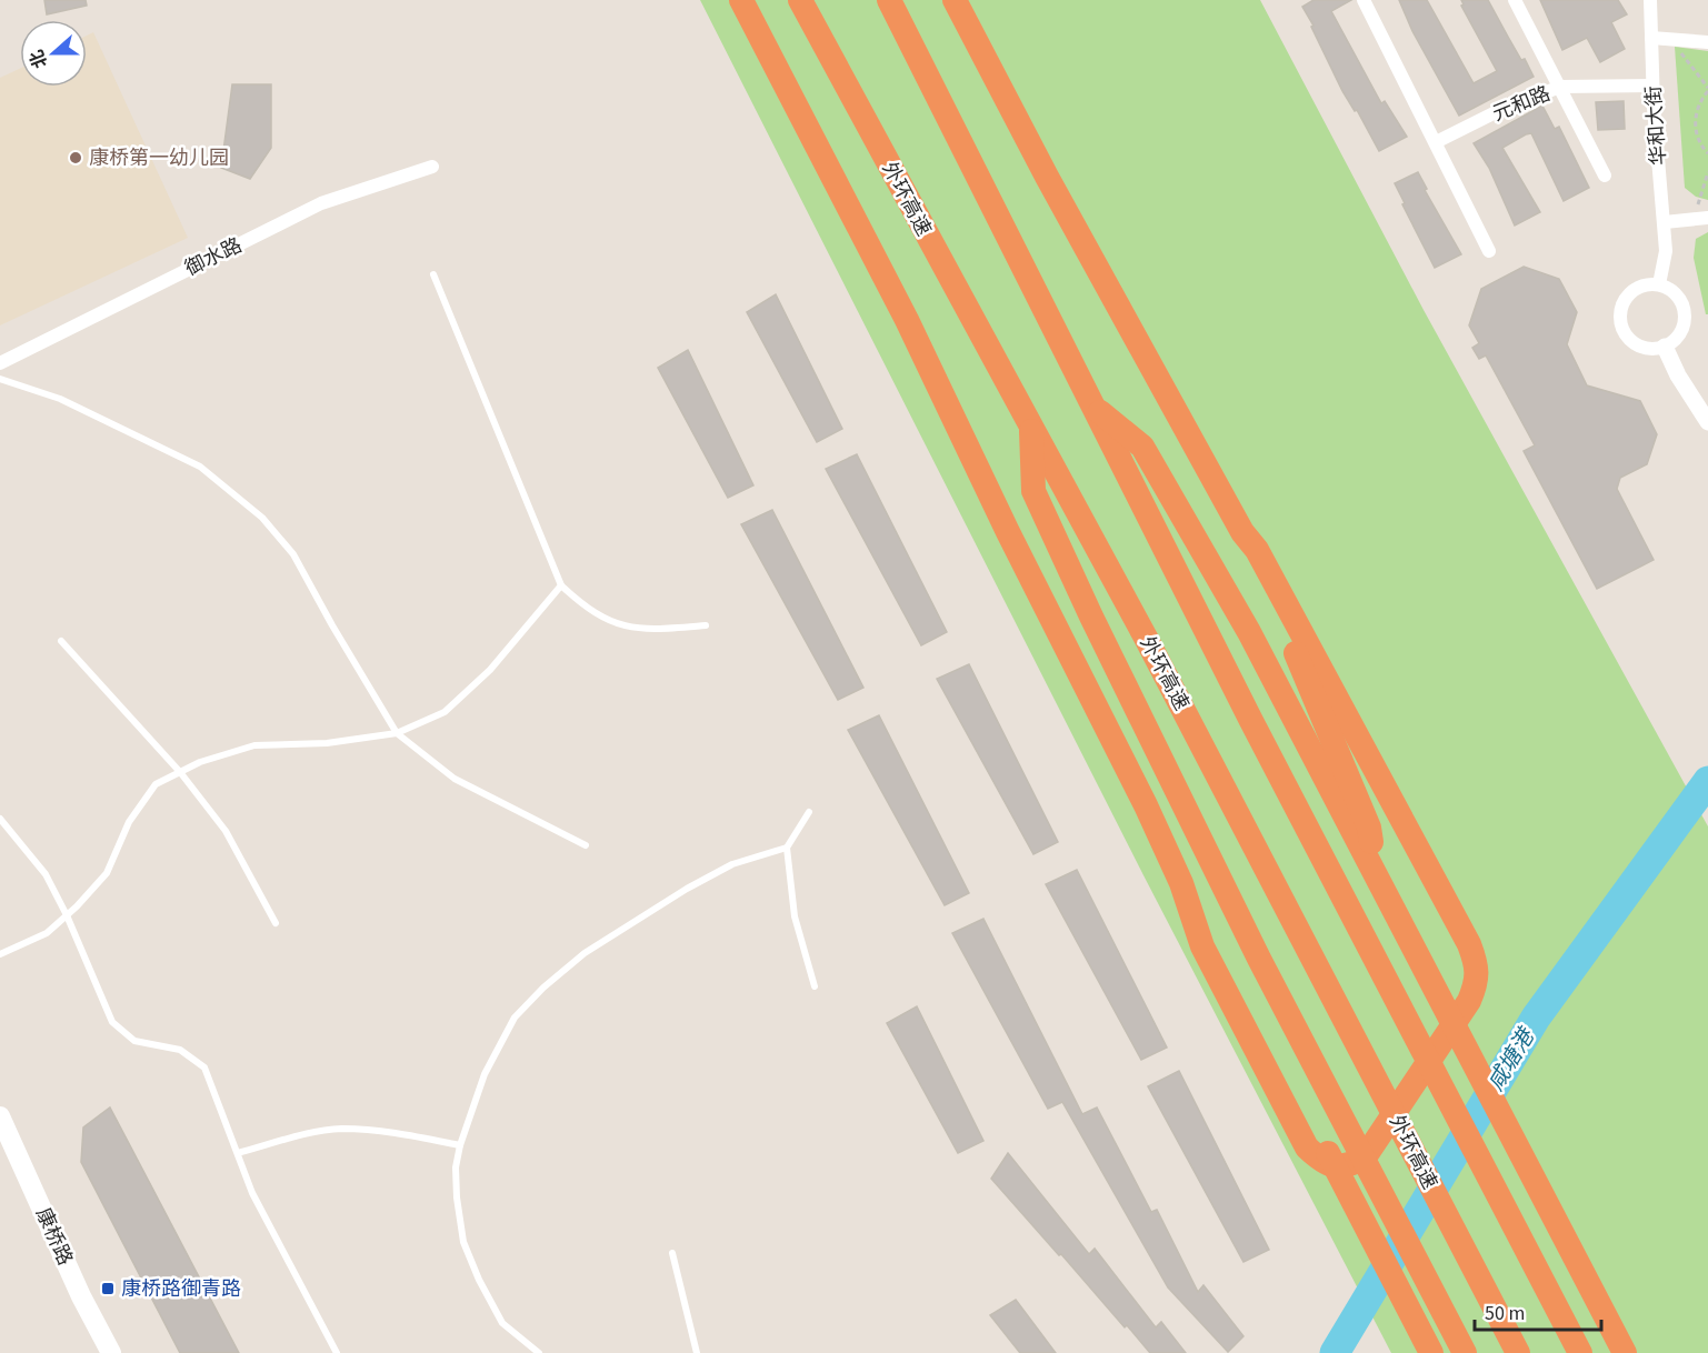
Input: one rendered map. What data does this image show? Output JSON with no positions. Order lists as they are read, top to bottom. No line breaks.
{"streets":{"highway":["外环高速"],"main road":["康桥路"],"street":["元和路","华和大街","御水路"]},"crossings":[["元和路","华和大街"]],"water":["咸塘港"],"places":{"other":["康桥第一幼儿园"],"transit":["康桥路御青路"]},"scale_bar":"50 m","north":"left"}
